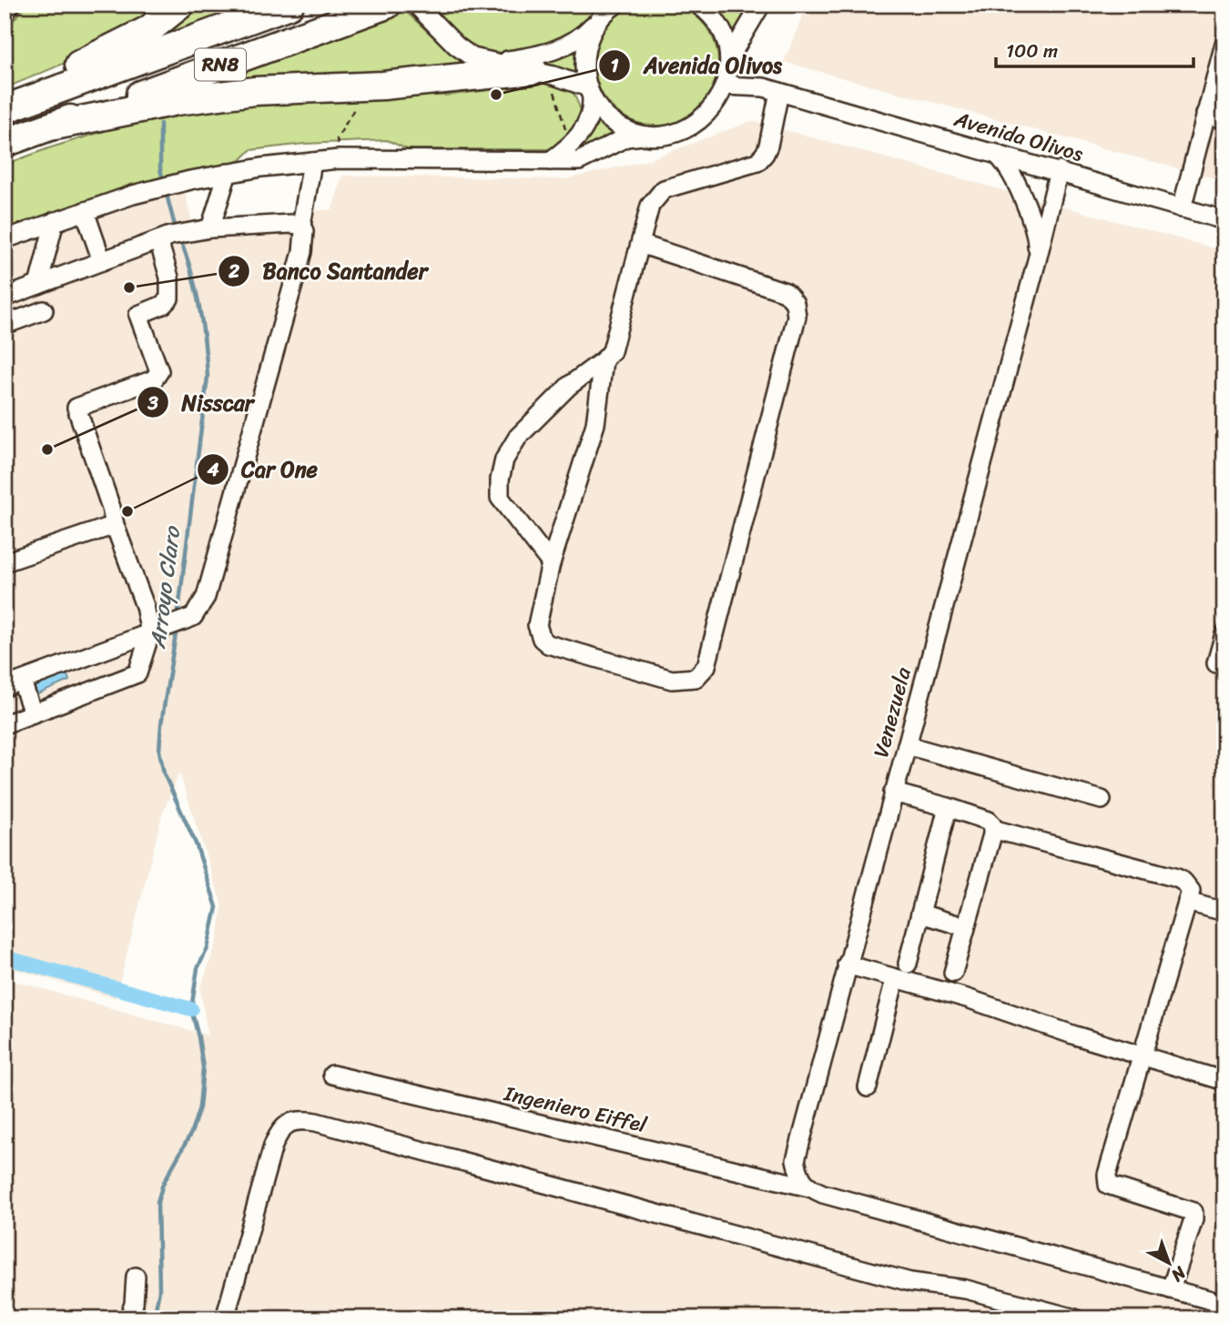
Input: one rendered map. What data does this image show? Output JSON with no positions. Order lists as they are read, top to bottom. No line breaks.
{"streets":{"highway":["RN8"],"street":["Avenida Olivos","Venezuela","Ingeniero Eiffel"]},"crossings":[["Avenida Olivos","Venezuela"],["Venezuela","Ingeniero Eiffel"]],"water":["Arroyo Claro"],"places":["Avenida Olivos","Banco Santander","Nisscar","Car One"],"scale_bar":"100 m","north":"bottom right"}
